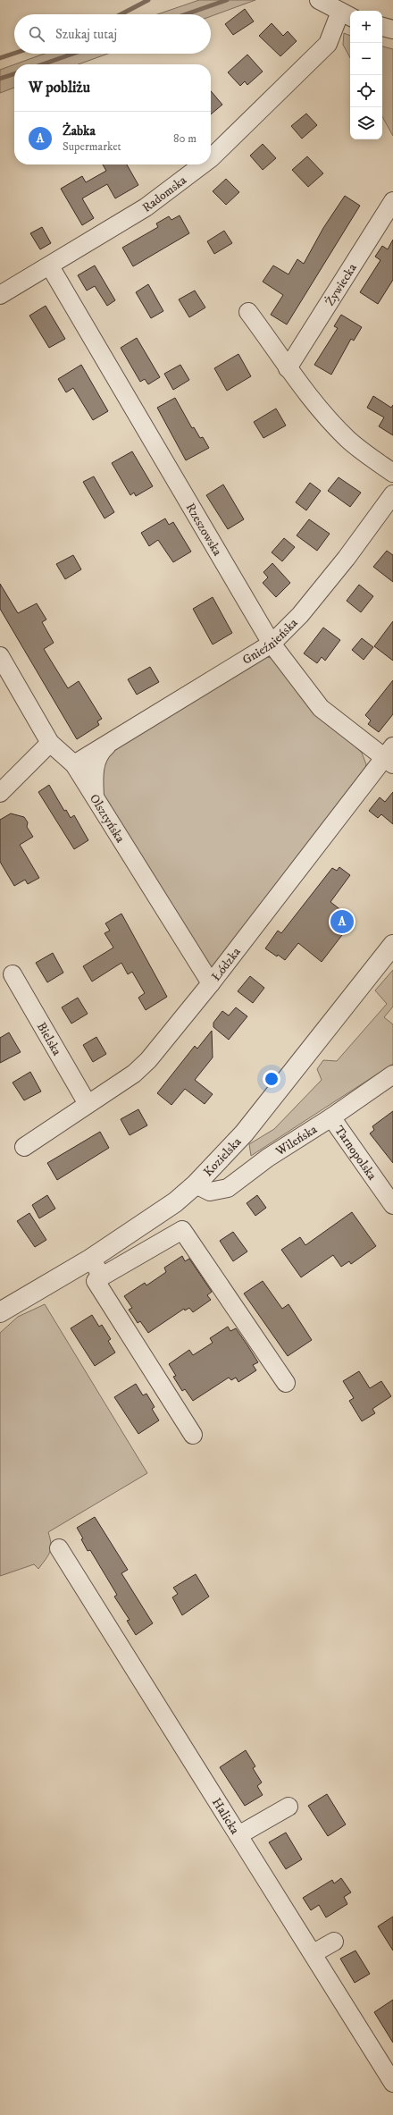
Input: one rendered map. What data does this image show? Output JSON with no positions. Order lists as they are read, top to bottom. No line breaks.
{"streets":{"street":["Radomska","Żywiecka","Rzeszowska","Gnieźnieńska","Olsztyńska","Łódzka","Bielska","Wileńska","Tarnopolska","Kozielska","Halicka"]},"crossings":[["Radomska","Rzeszowska"],["Rzeszowska","Gnieźnieńska"],["Rzeszowska","Łódzka"],["Gnieźnieńska","Olsztyńska"],["Olsztyńska","Łódzka"],["Łódzka","Bielska"],["Wileńska","Tarnopolska"],["Wileńska","Kozielska"]],"page":{"map_buttons":["+","−"],"search":"Szukaj tutaj","heading":"W pobliżu","list":[{"mark":"A","name":"Żabka","note":"Supermarket","value":"80 m"}],"pins":"A"}}
